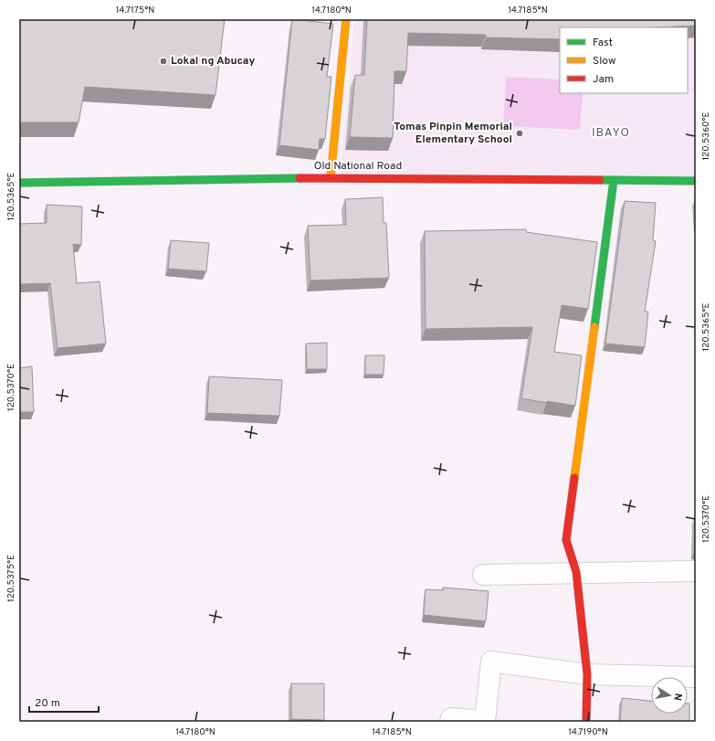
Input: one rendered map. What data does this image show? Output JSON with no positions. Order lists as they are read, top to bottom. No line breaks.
{"streets":{"street":["Old National Road"]},"districts":["IBAYO"],"places":["Lokal ng Abucay","Tomas Pinpin Memorial Elementary School"],"legend":["Fast","Slow","Jam"],"scale_bar":"20 m","north":"right","coordinates":["14.7175°N","14.7180°N","14.7185°N","120.5360°E","120.5365°E","120.5370°E","120.5375°E","14.7190°N"]}
